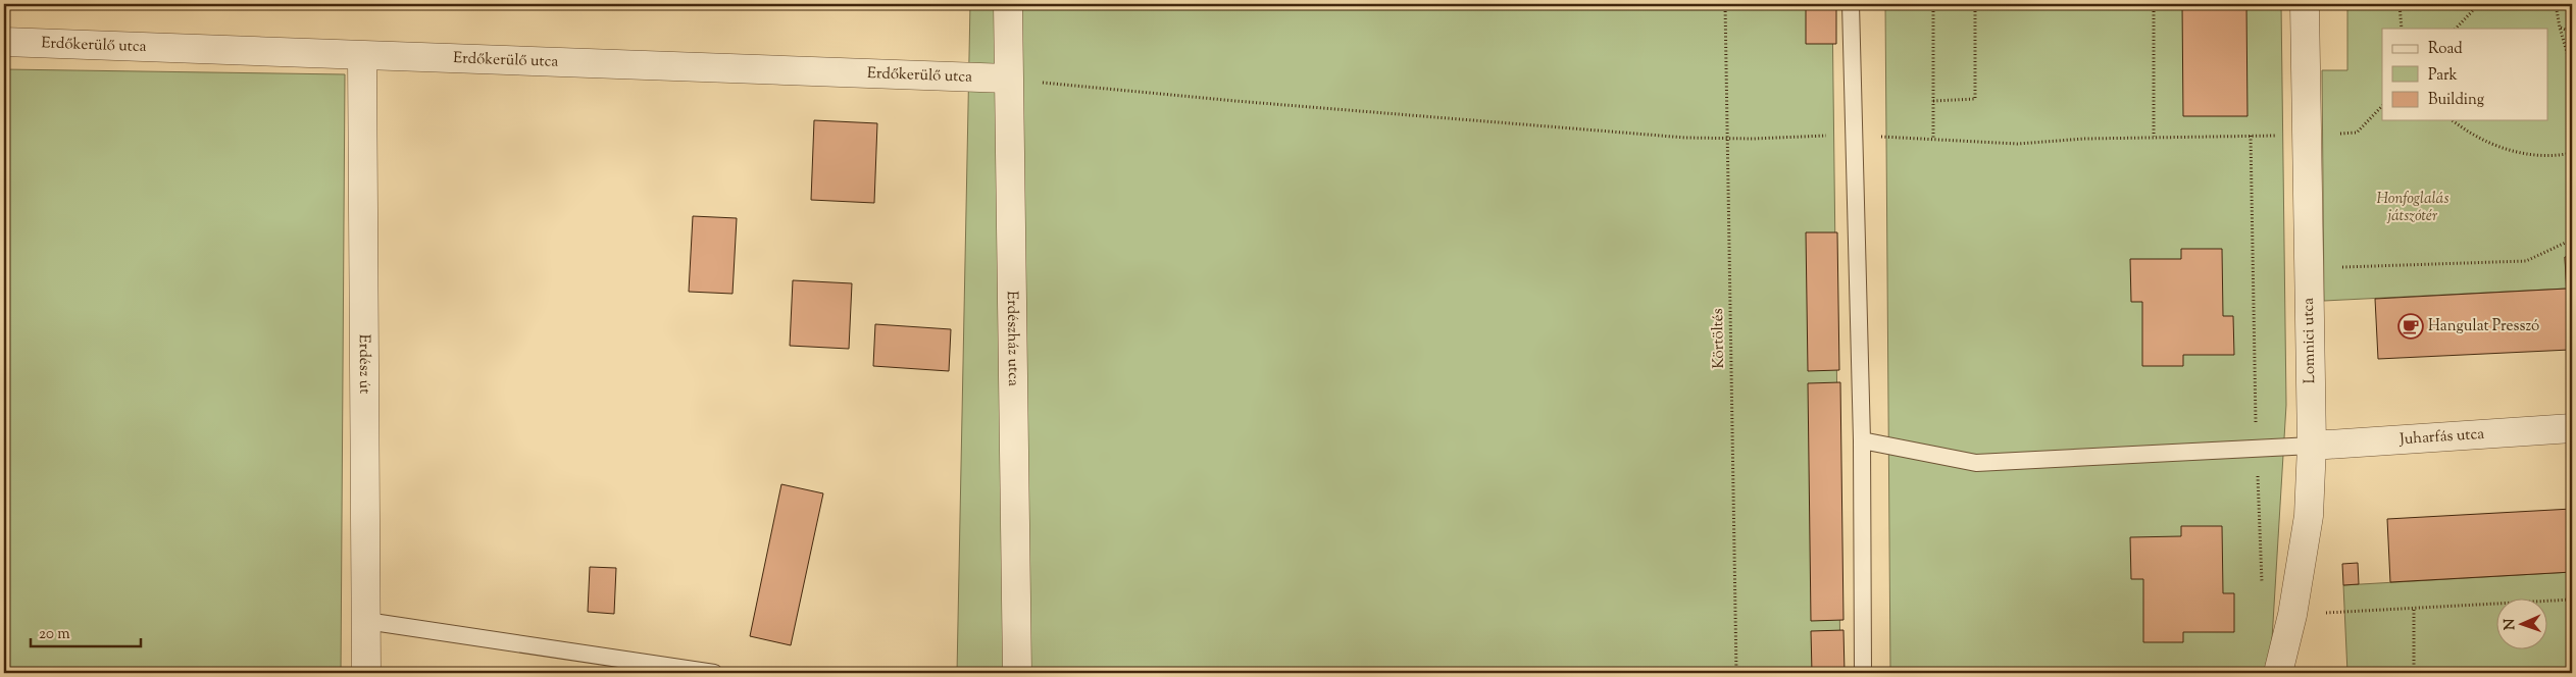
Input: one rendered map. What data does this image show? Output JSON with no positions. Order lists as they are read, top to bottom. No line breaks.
{"streets":{"street":["Erdőkerülő utca","Erdészház utca","Lomnici utca","Erdész út","Juharfás utca"],"path":["Körtöltés"]},"crossings":[["Erdőkerülő utca","Erdészház utca"],["Erdőkerülő utca","Erdész út"],["Lomnici utca","Juharfás utca"]],"parks":["Honfoglalás játszótér"],"places":{"cafe":["Hangulat Presszó"]},"legend":["Road","Park","Building"],"scale_bar":"20 m","north":"left"}
